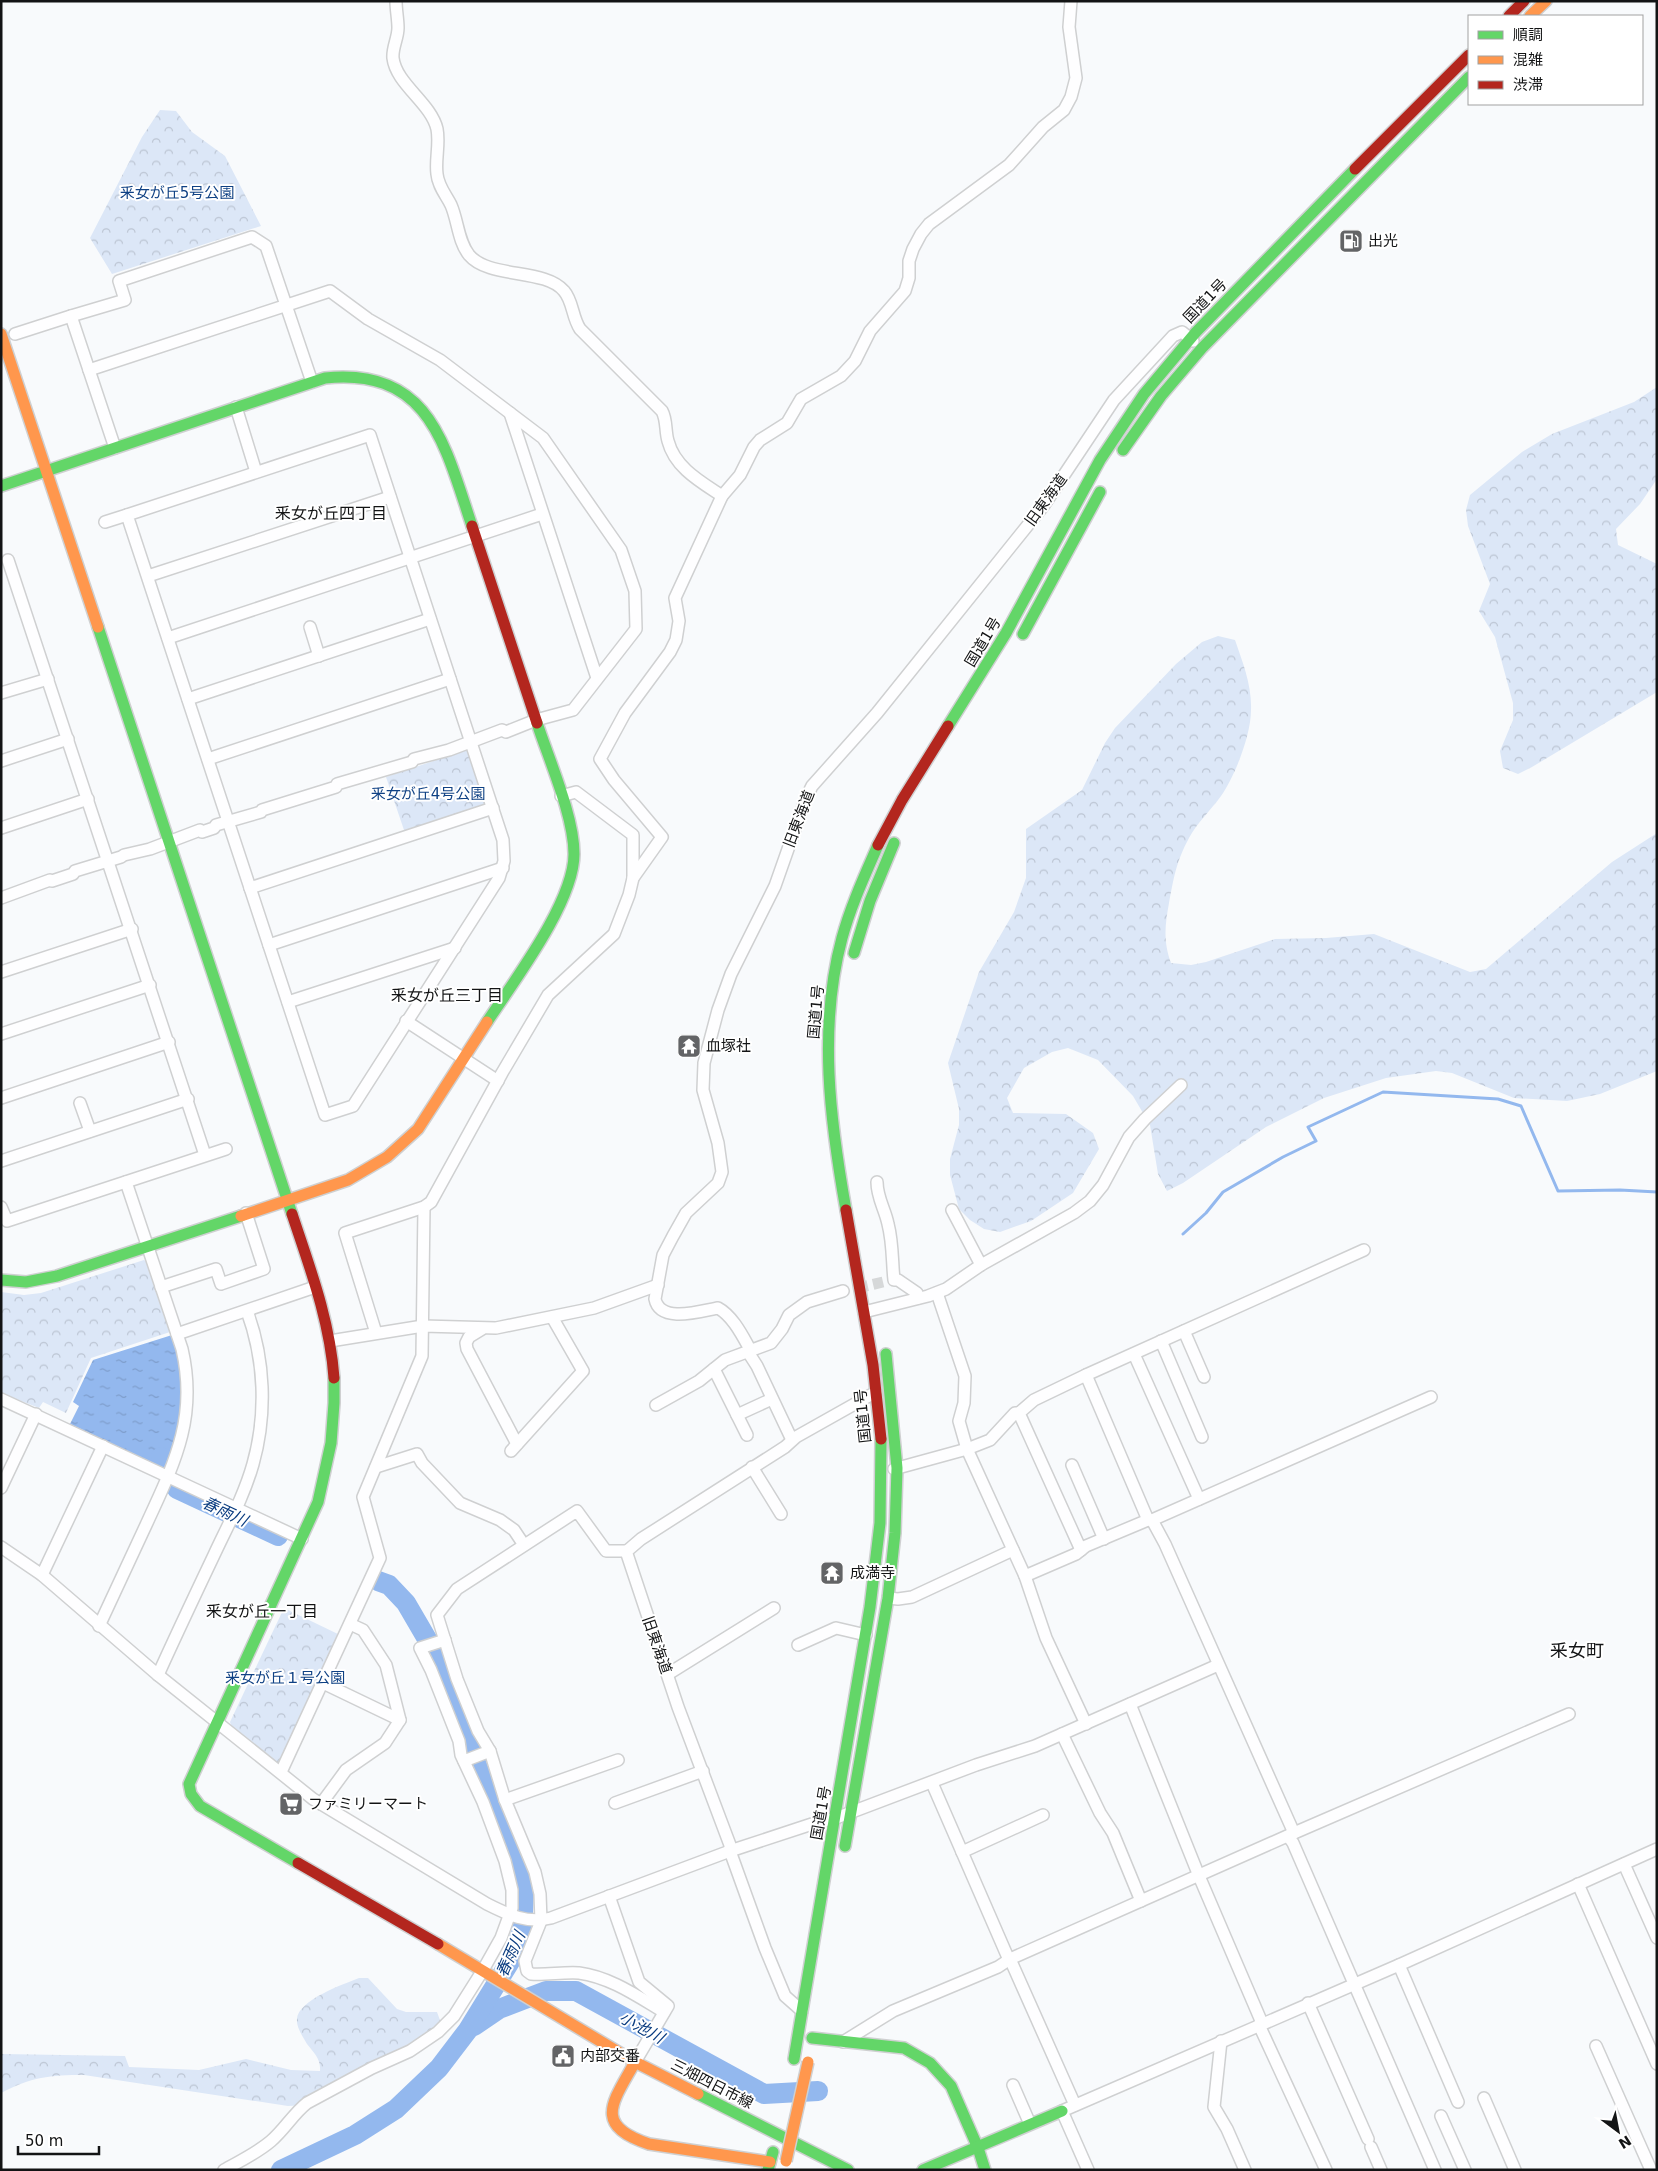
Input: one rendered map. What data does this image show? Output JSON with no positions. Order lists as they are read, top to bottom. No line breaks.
{"streets":{"main road":["国道1号","三畑四日市線"],"street":["旧東海道"]},"crossings":[["国道1号","旧東海道"]],"districts":["釆女が丘四丁目","釆女が丘三丁目","釆女が丘一丁目","釆女町"],"water":["春雨川","小池川"],"parks":["釆女が丘5号公園","釆女が丘4号公園","釆女が丘１号公園"],"places":{"fuel station":["出光"],"temple":["血塚社","成満寺"],"supermarket":["ファミリーマート"],"public building":["内部交番"]},"legend":["順調","混雑","渋滞"],"scale_bar":"50 m","north":"bottom right"}
